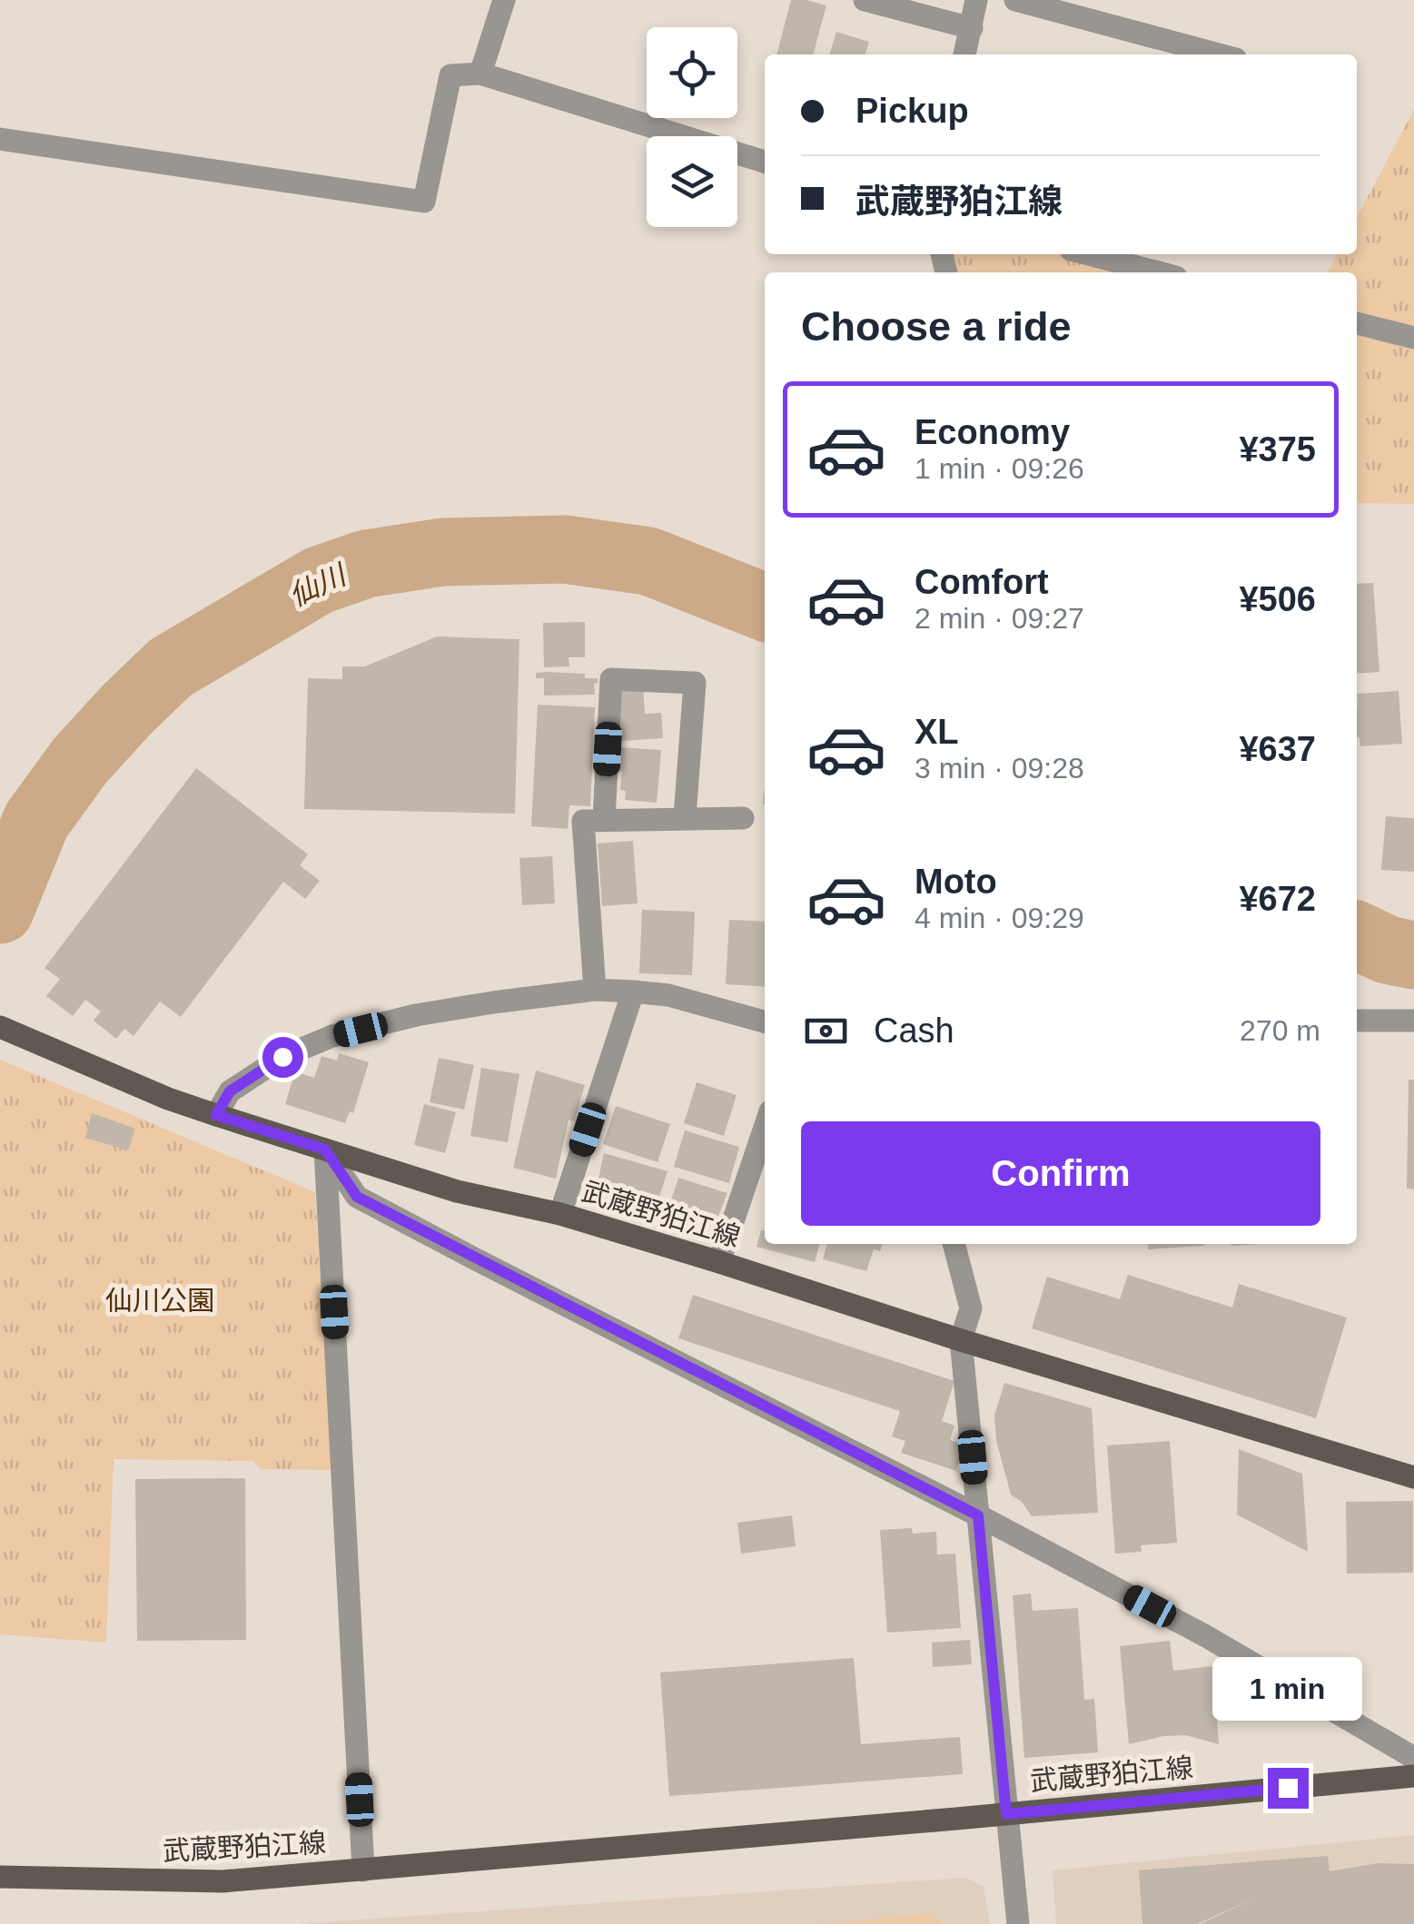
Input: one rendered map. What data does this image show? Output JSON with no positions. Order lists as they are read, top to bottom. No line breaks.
{"streets":{"main road":["武蔵野狛江線"]},"water":["仙川"],"parks":["仙川公園"],"page":{"banner":["Pickup","武蔵野狛江線"],"heading":"Choose a ride","list":[{"name":"Economy","note":"1 min · 09:26","value":"¥375"},{"name":"Comfort","note":"2 min · 09:27","value":"¥506"},{"name":"XL","note":"3 min · 09:28","value":"¥637"},{"name":"Moto","note":"4 min · 09:29","value":"¥672"}],"pay":["Cash","270 m"],"buttons":"Confirm","bubble":"1 min"}}
